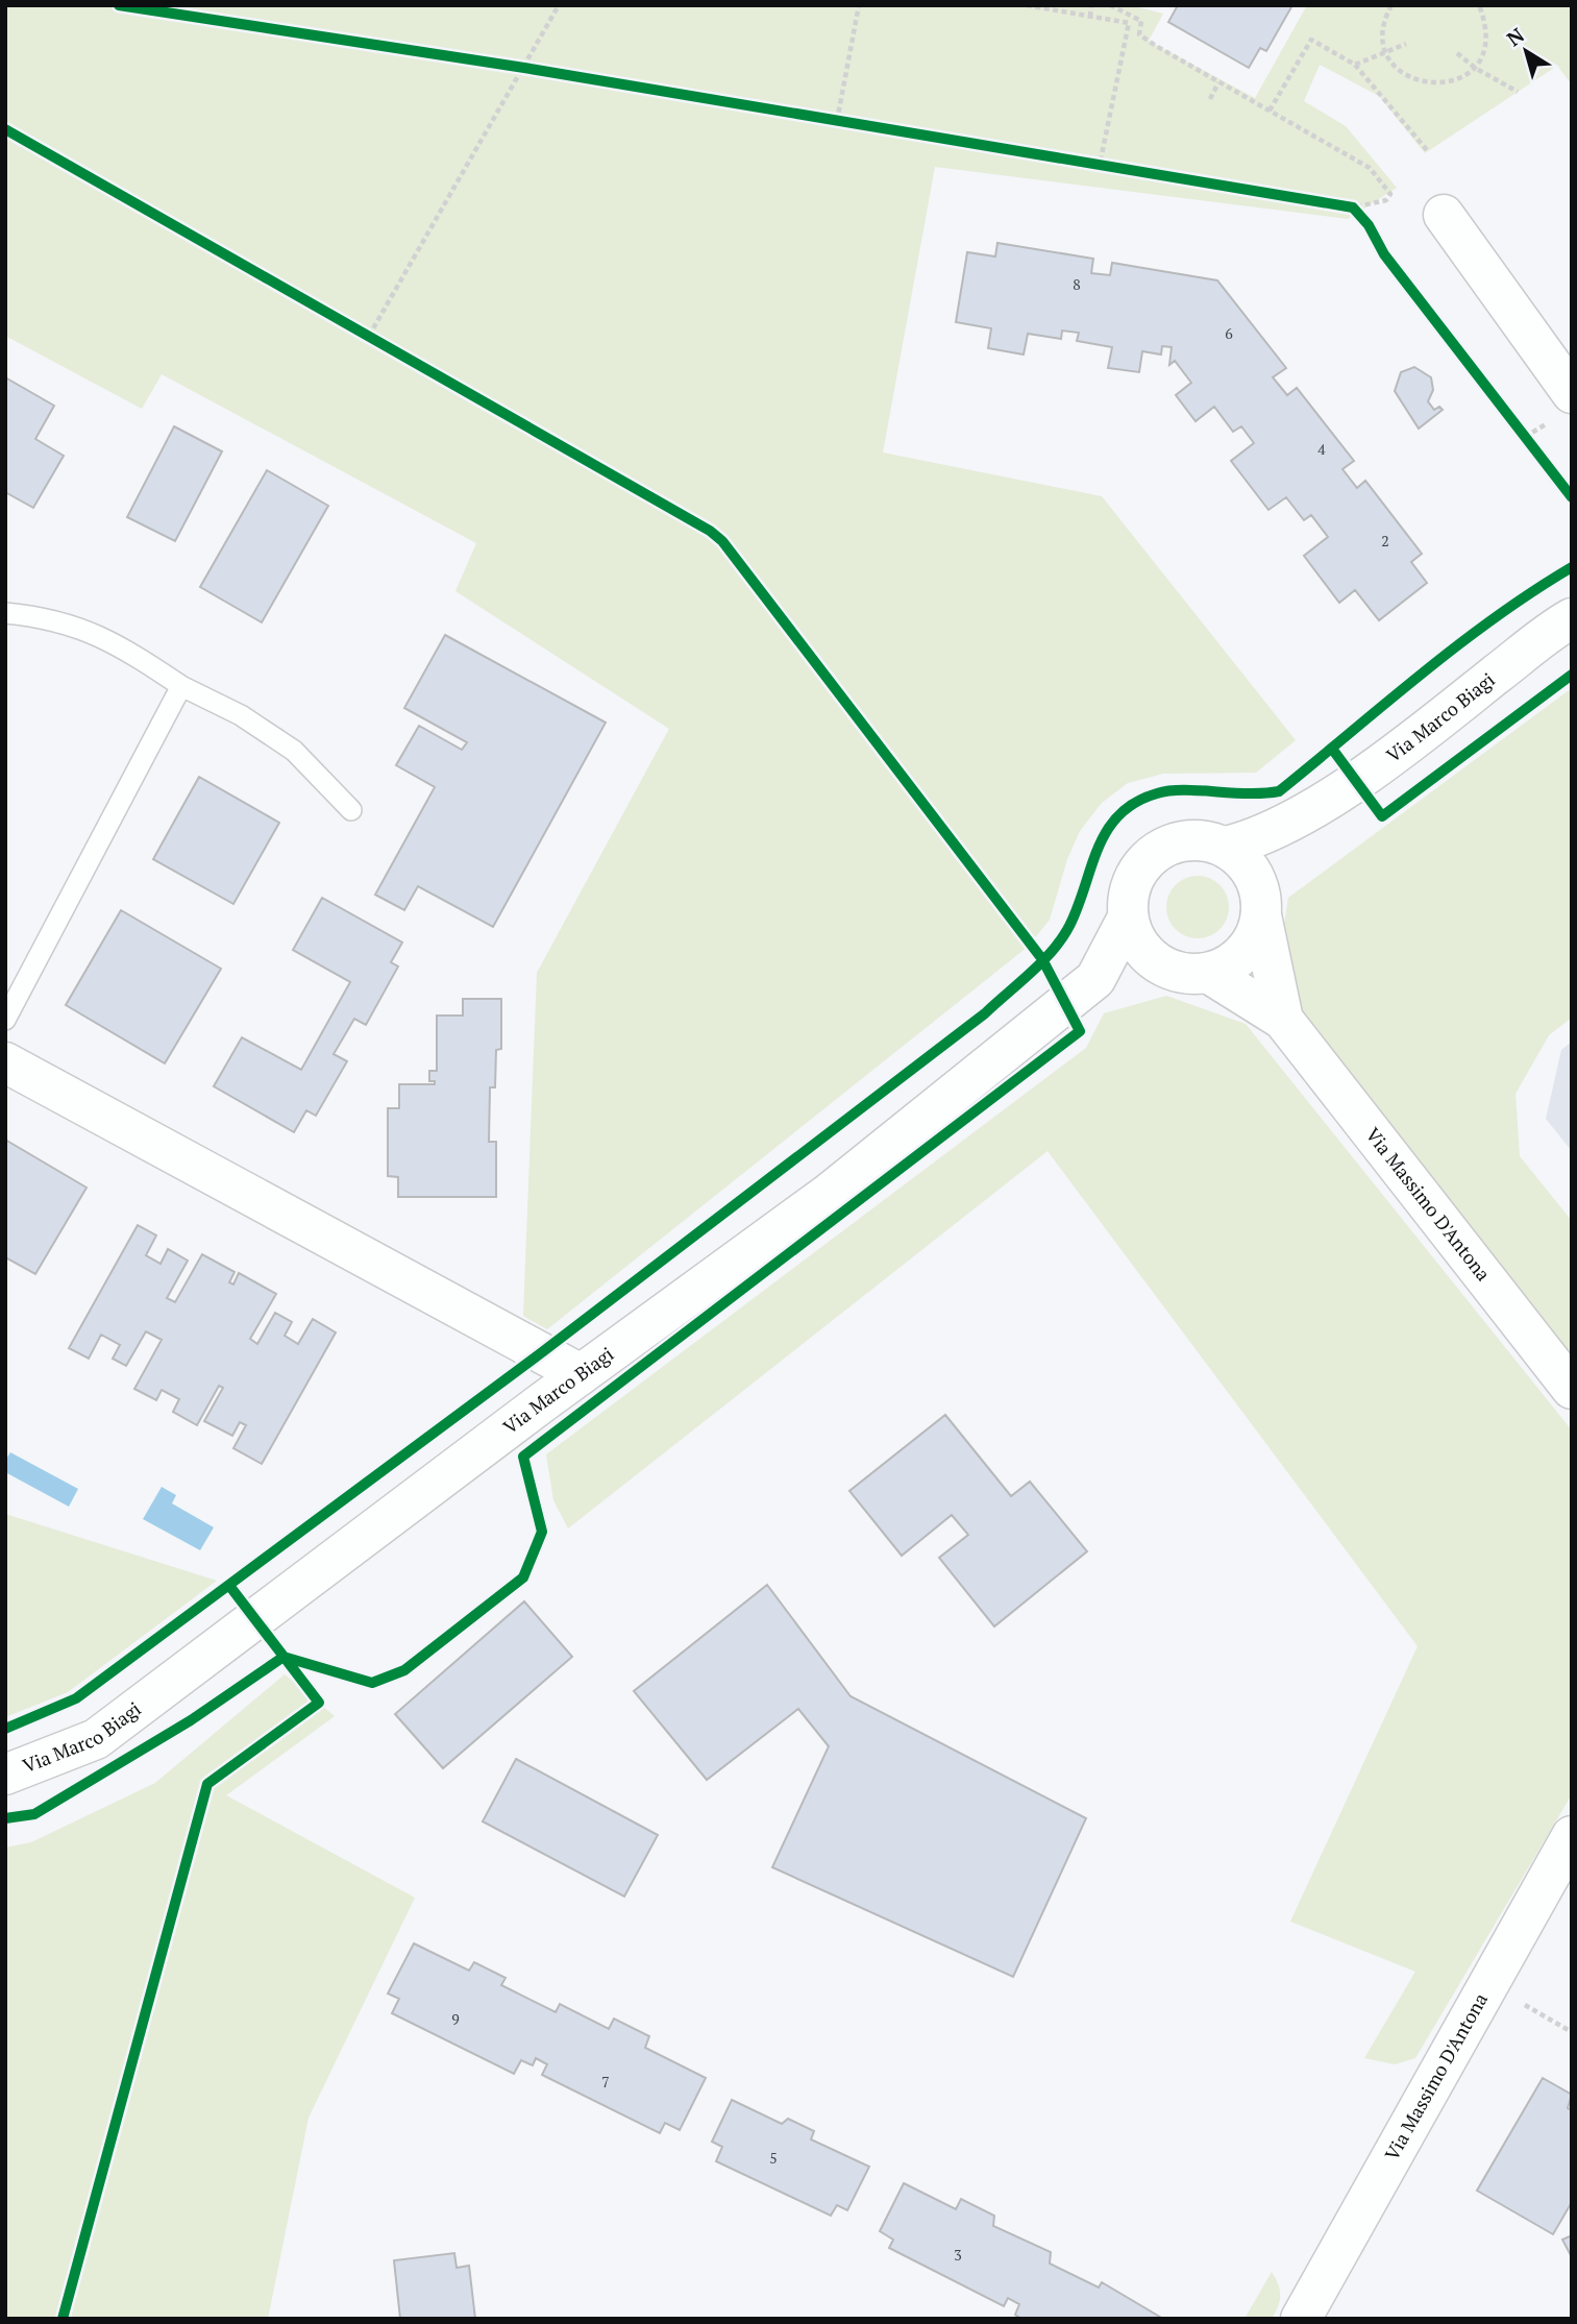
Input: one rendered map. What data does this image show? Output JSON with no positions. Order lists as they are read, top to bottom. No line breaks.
{"streets":{"street":["Via Marco Biagi","Via Massimo D'Antona"]},"house_numbers":["8","6","4","2","9","7","5","3"],"north":"top left"}
